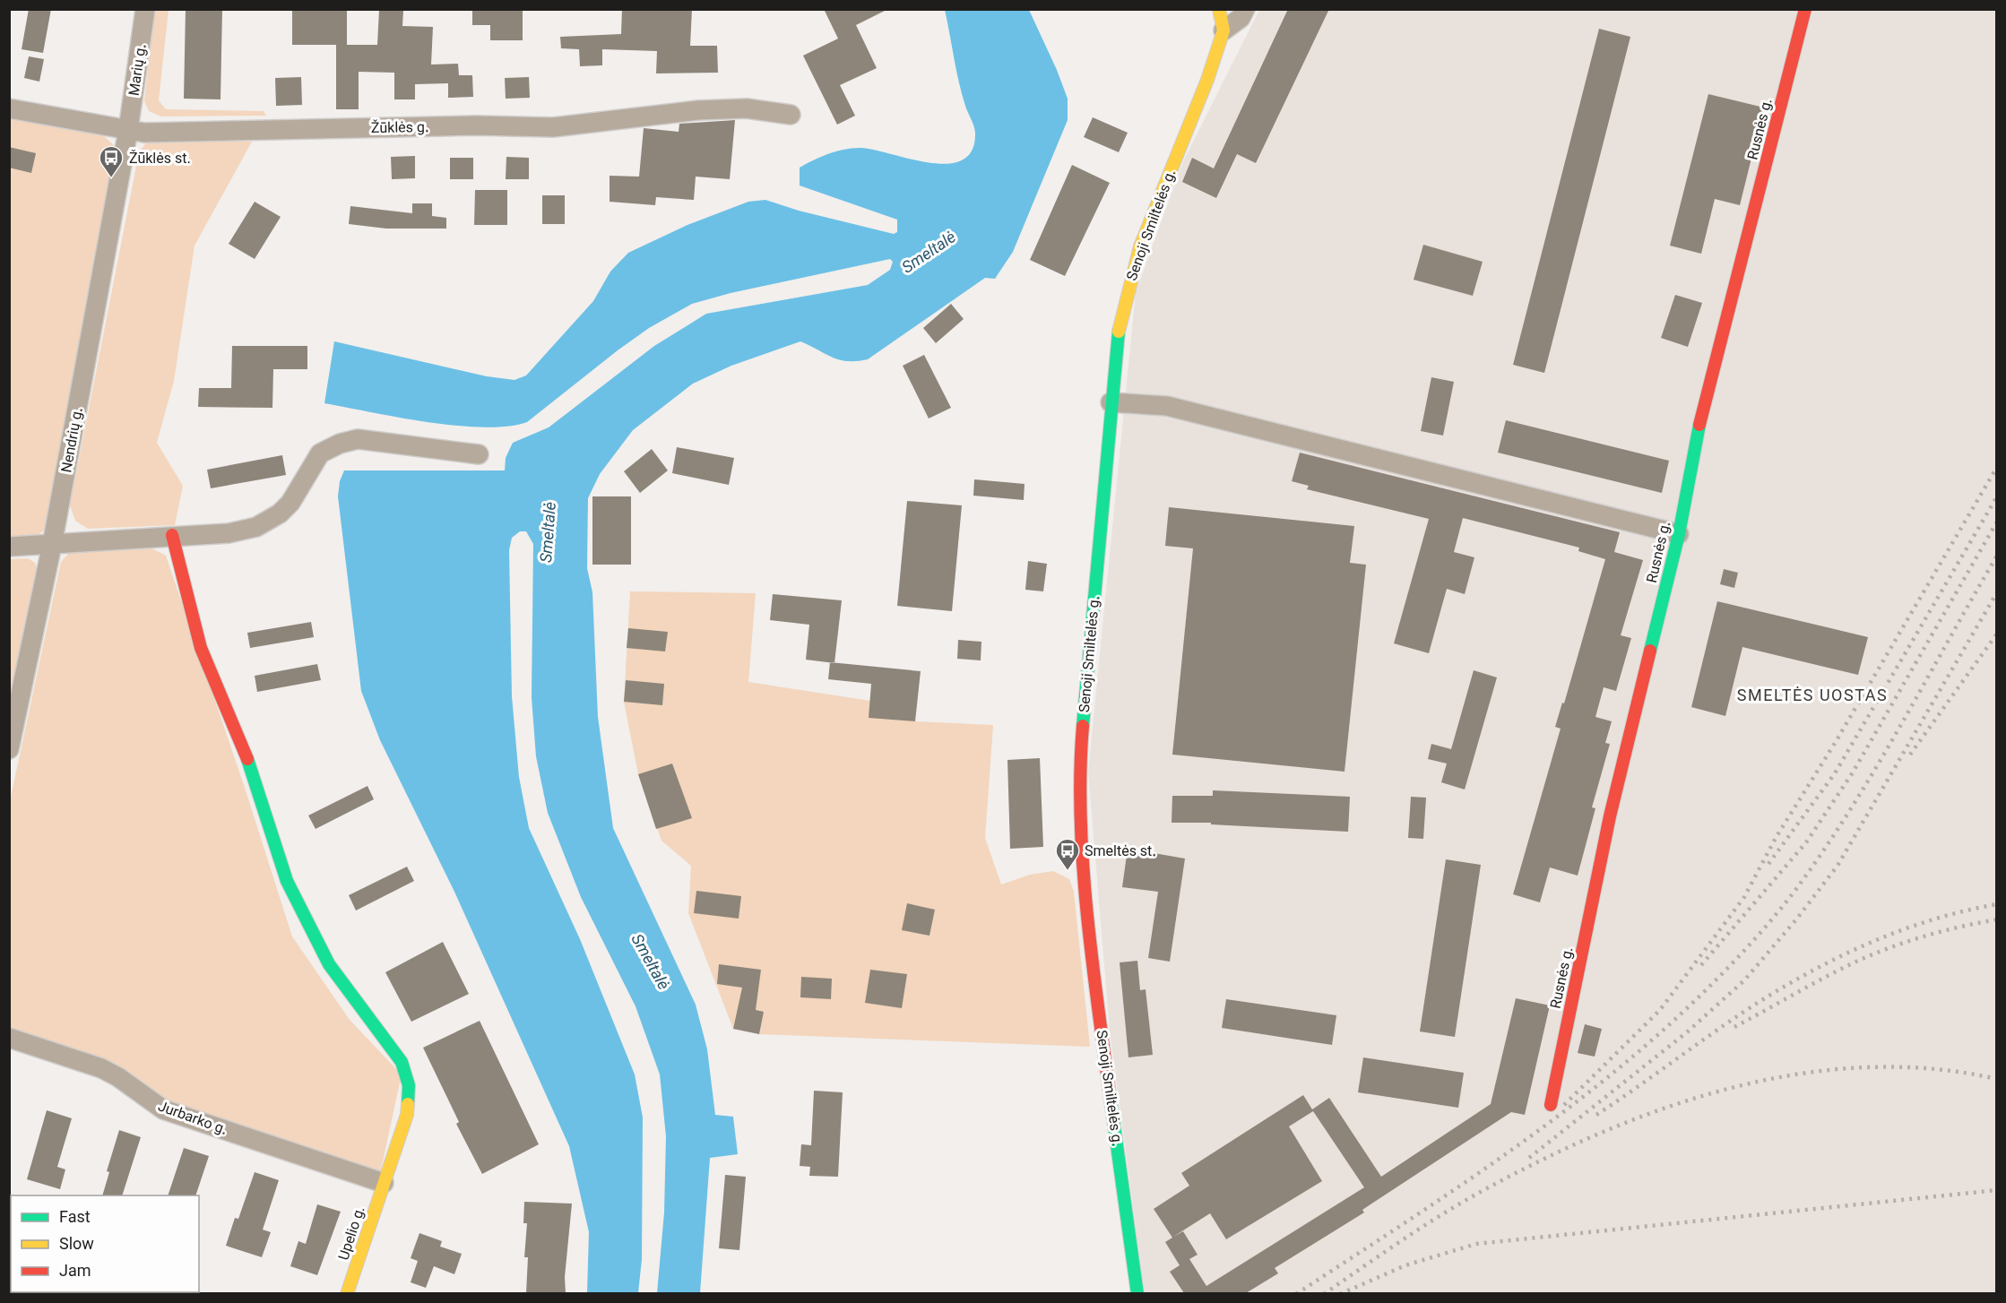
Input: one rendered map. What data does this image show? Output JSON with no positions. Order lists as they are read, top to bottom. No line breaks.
{"streets":{"street":["Marių g.","Žūklės g.","Rusnės g.","Senoji Smiltelės g.","Nendrių g.","Jurbarko g.","Upelio g."]},"crossings":[["Marių g.","Žūklės g."],["Marių g.","Nendrių g."],["Žūklės g.","Nendrių g."],["Jurbarko g.","Upelio g."]],"districts":["SMELTĖS UOSTAS"],"water":["Smeltalė"],"places":{"bus stop":["Žūklės st.","Smeltės st."]},"legend":["Fast","Slow","Jam"]}
